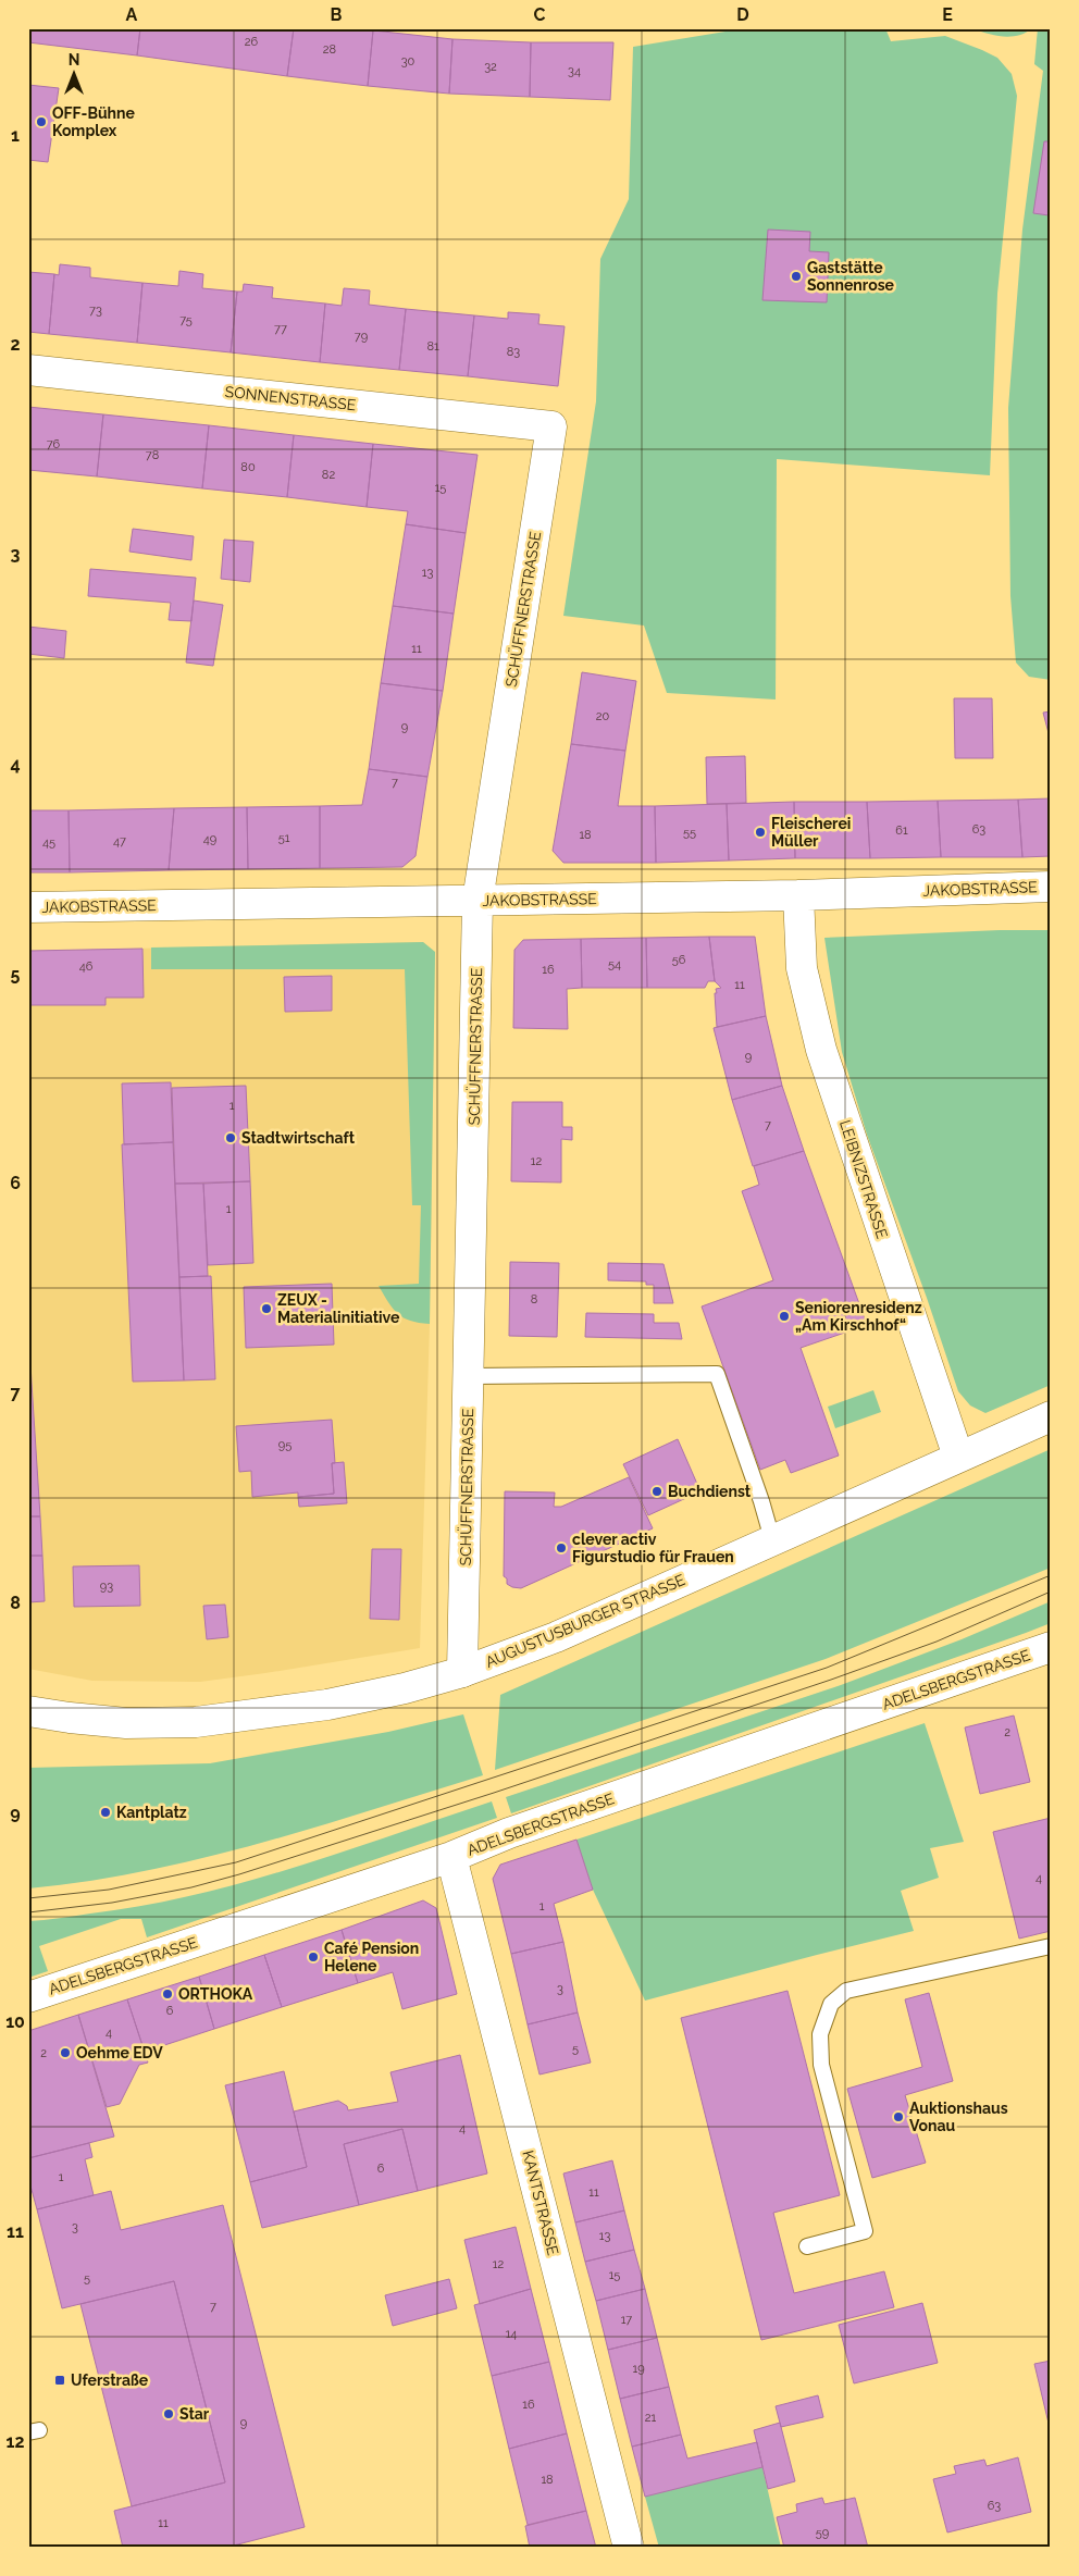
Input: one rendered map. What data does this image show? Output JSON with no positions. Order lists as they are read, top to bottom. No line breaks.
{"streets":{"street":["SONNENSTRASSE","SCHÜFFNERSTRASSE","JAKOBSTRASSE","LEIBNIZSTRASSE","AUGUSTUSBURGER STRASSE","ADELSBERGSTRASSE","KANTSTRASSE"]},"crossings":[["SONNENSTRASSE","SCHÜFFNERSTRASSE"],["SCHÜFFNERSTRASSE","JAKOBSTRASSE"],["SCHÜFFNERSTRASSE","AUGUSTUSBURGER STRASSE"],["JAKOBSTRASSE","LEIBNIZSTRASSE"],["LEIBNIZSTRASSE","AUGUSTUSBURGER STRASSE"],["ADELSBERGSTRASSE","KANTSTRASSE"]],"places":{"other":["OFF-Bühne Komplex","Gaststätte Sonnenrose","Fleischerei Müller","Stadtwirtschaft","ZEUX - Materialinitiative","Seniorenresidenz „Am Kirschhof“","Buchdienst","clever activ Figurstudio für Frauen","Kantplatz","Café Pension Helene","ORTHOKA","Oehme EDV","Auktionshaus Vonau","Star"],"transit":["Uferstraße"]},"house_numbers":["26","28","30","32","34","73","75","77","79","81","83","76","78","80","82","15","13","11","20","9","7","63","61","55","18","51","49","47","45","56","54","46","16","11","9","1","7","12","1","8","95","93","2","4","1","3","6","4","5","2","4","6","1","11","3","13","12","15","5","7","17","14","19","16","21","9","18","63","11","59"],"north":"top","grid":{"columns":["A","B","C","D","E"],"rows":["1","2","3","4","5","6","7","8","9","10","11","12"]}}
